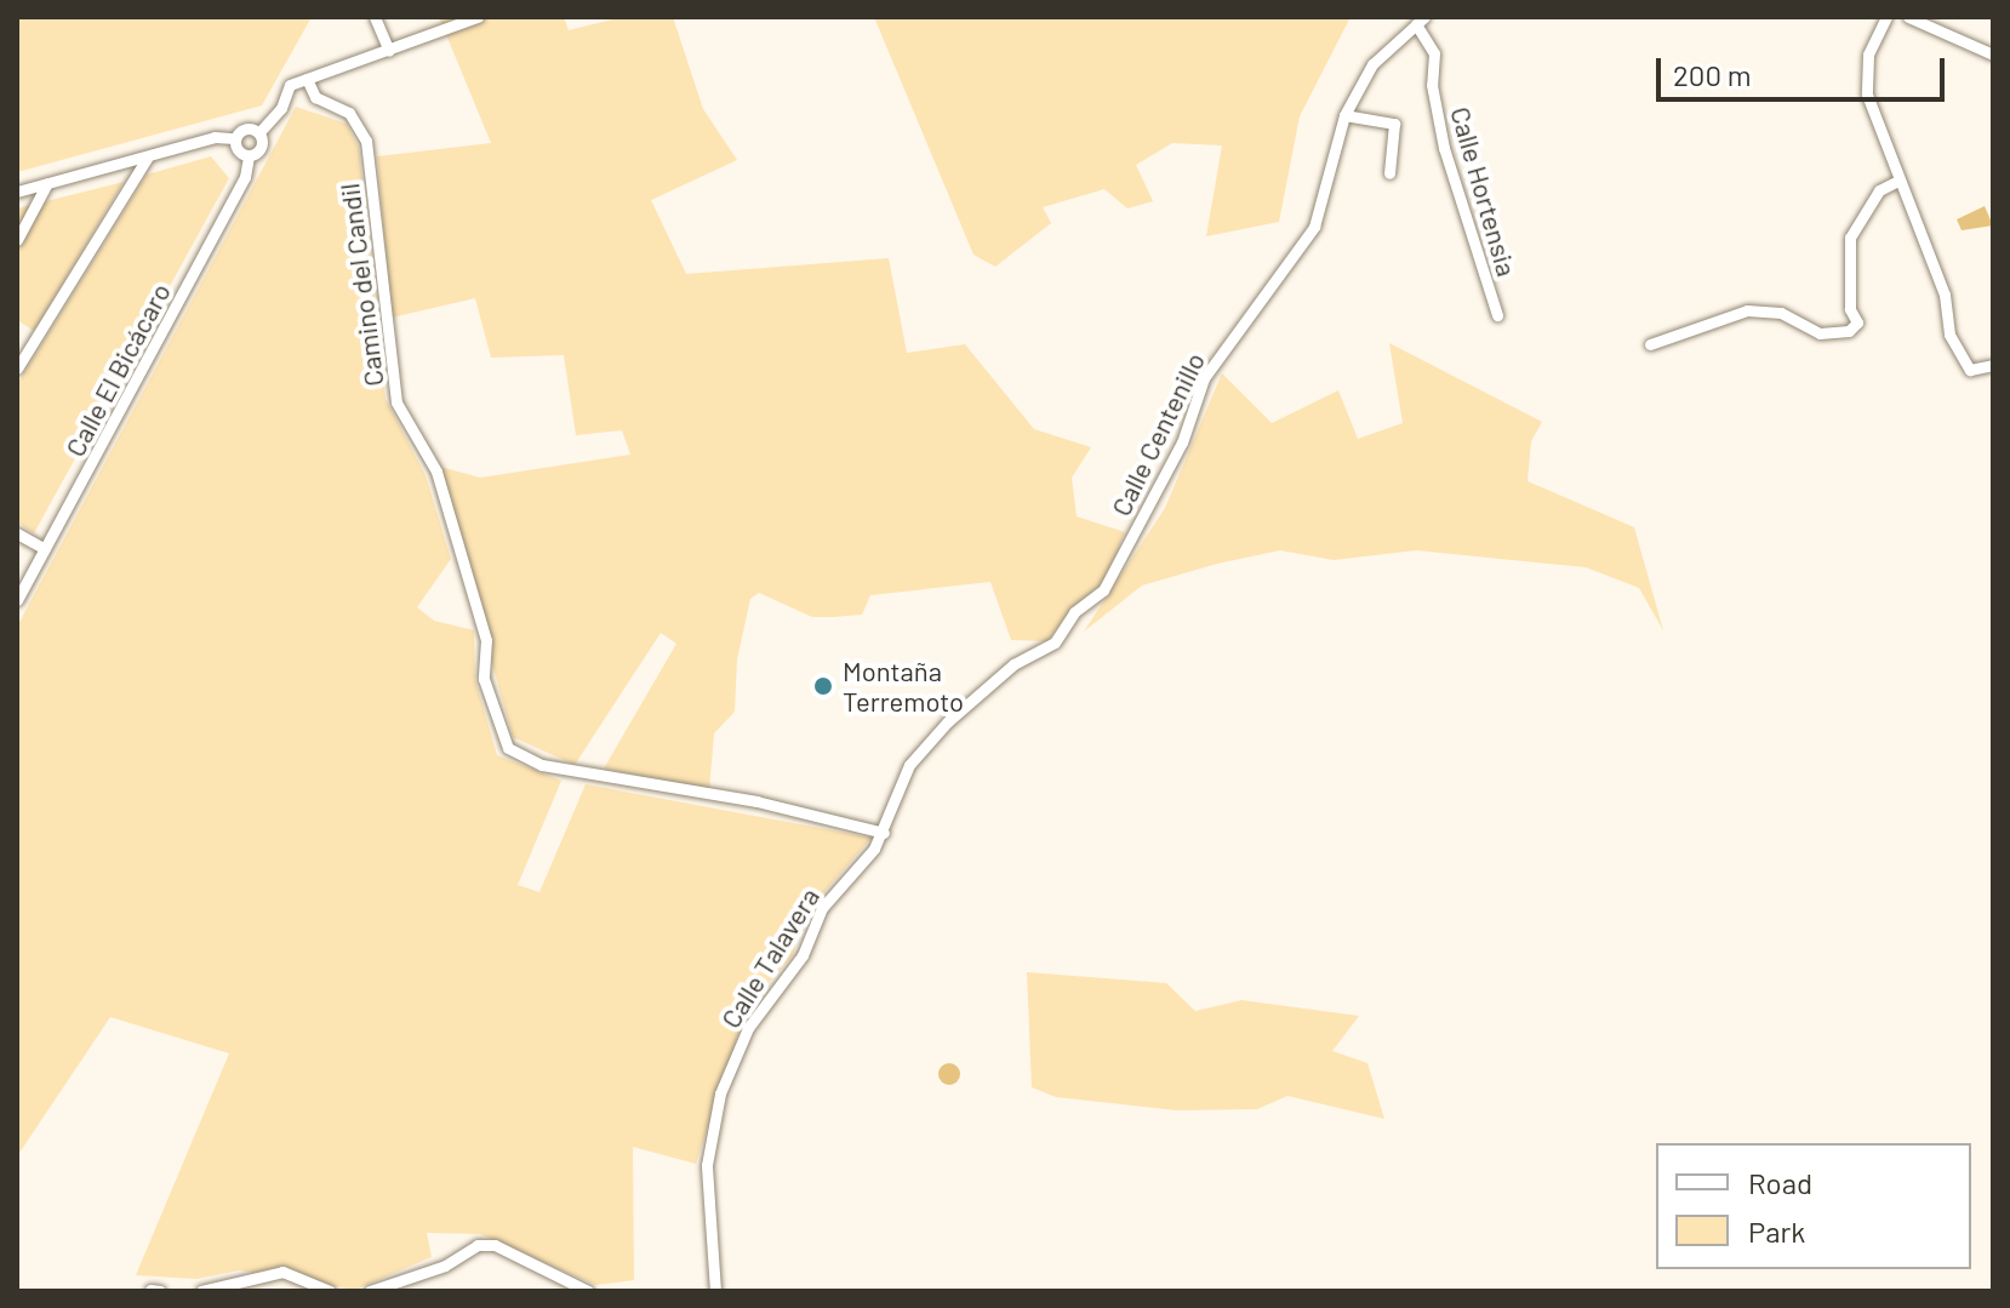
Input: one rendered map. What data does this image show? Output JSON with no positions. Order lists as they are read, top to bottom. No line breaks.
{"streets":{"street":["Calle Hortensia","Camino del Candil","Calle El Bicácaro","Calle Centenillo","Calle Talavera"]},"crossings":[["Calle Hortensia","Calle Centenillo"],["Camino del Candil","Calle Centenillo"],["Camino del Candil","Calle Talavera"],["Calle Centenillo","Calle Talavera"]],"places":["Montaña Terremoto"],"legend":["Road","Park"],"scale_bar":"200 m"}
